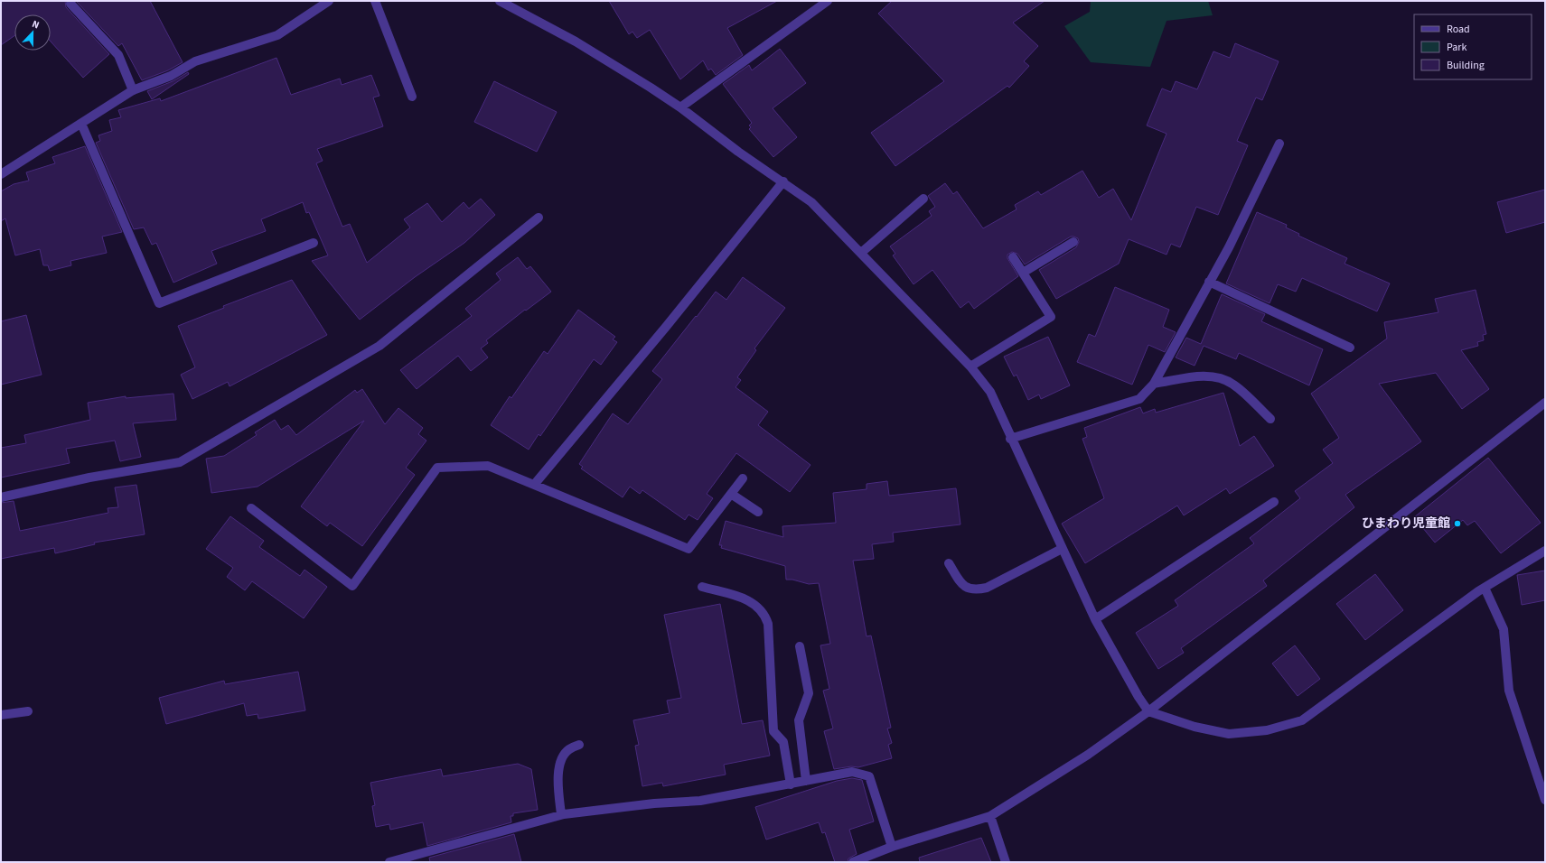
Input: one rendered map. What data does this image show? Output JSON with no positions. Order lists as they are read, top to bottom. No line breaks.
{"places":["ひまわり児童館"],"legend":["Road","Park","Building"],"north":"top"}
